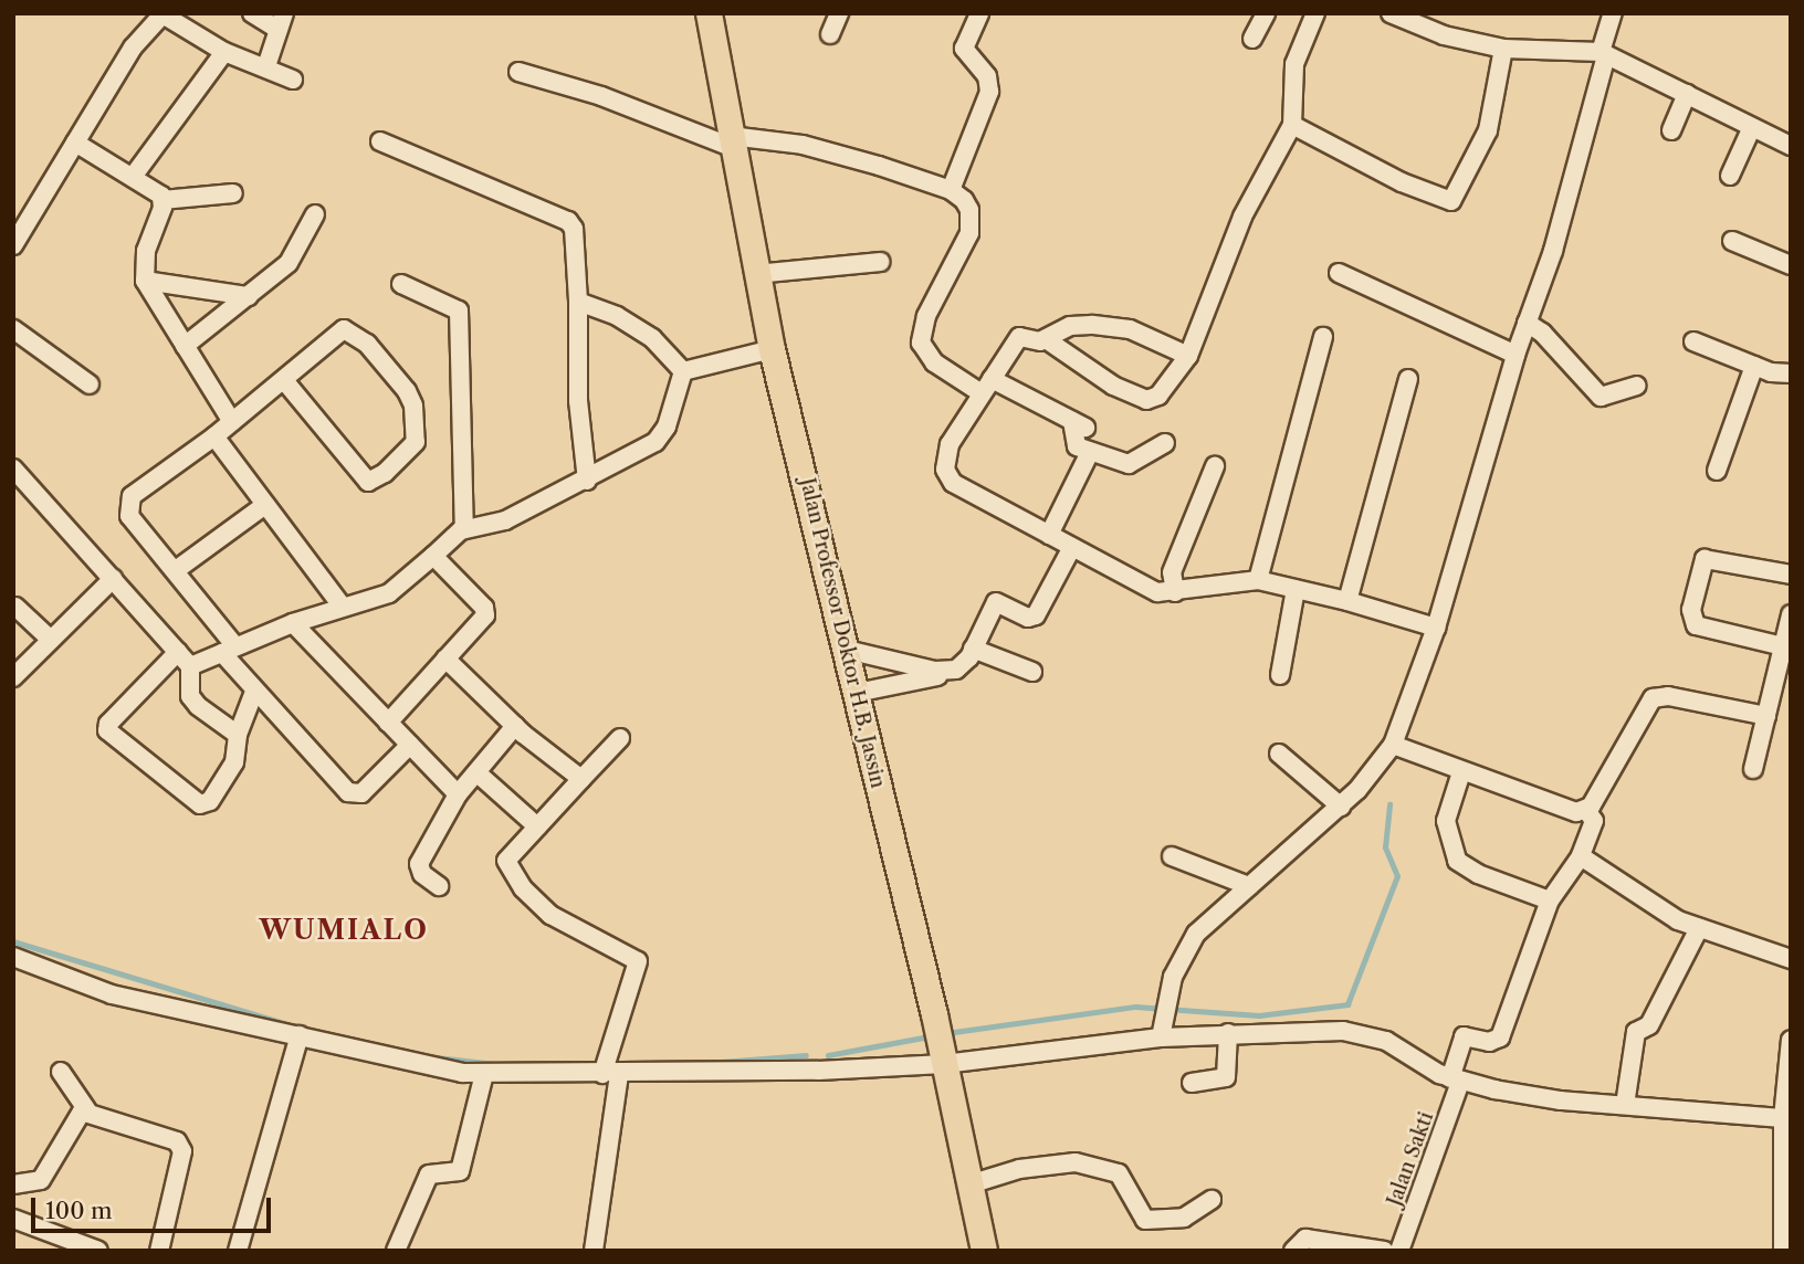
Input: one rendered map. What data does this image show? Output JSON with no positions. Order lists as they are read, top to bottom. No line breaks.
{"streets":{"highway":["Jalan Professor Doktor H.B. Jassin"],"street":["Jalan Sakti"]},"districts":["WUMIALO"],"scale_bar":"100 m"}
